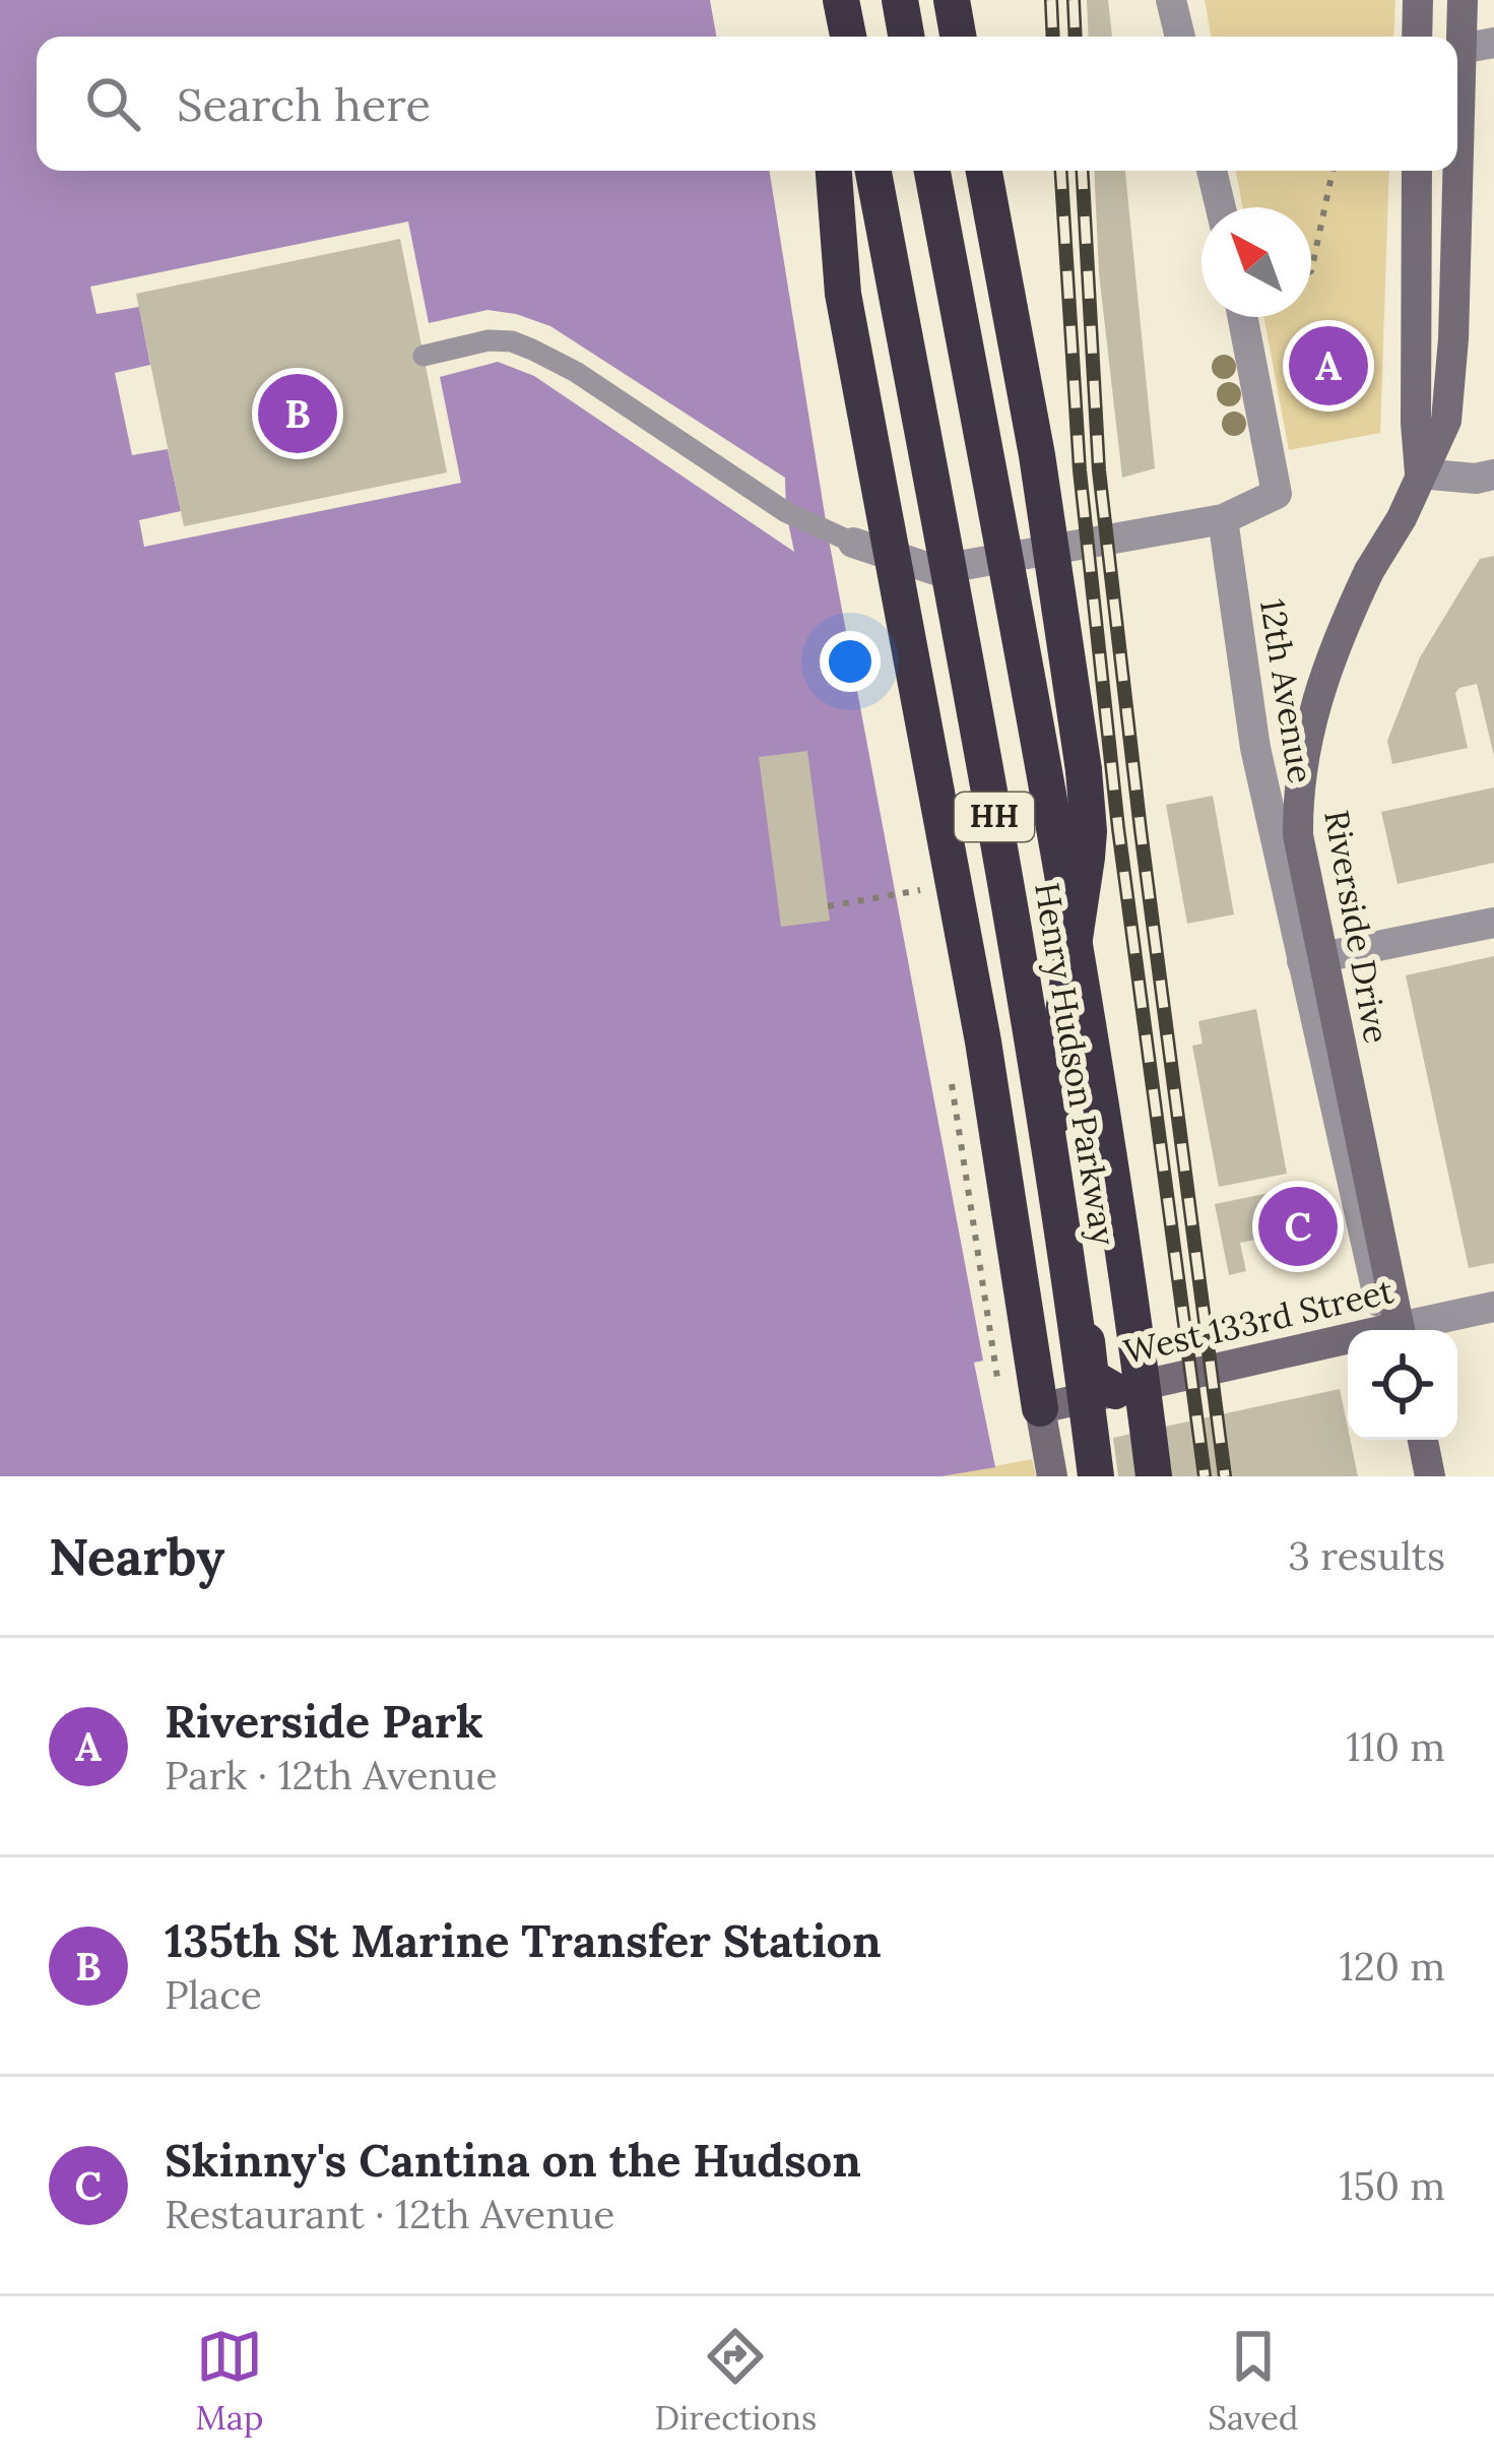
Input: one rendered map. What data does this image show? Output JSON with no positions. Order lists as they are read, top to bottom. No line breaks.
{"streets":{"highway":["HH","Henry Hudson Parkway"],"main road":["Riverside Drive","West 133rd Street"],"street":["12th Avenue"]},"crossings":[["12th Avenue","Riverside Drive"]],"north":"top left","page":{"search":"Search here","pins":["A","B","C"],"heading":["Nearby","3 results"],"list":[{"mark":"A","name":"Riverside Park","note":"Park · 12th Avenue","value":"110 m"},{"mark":"B","name":"135th St Marine Transfer Station","note":"Place","value":"120 m"},{"mark":"C","name":"Skinny's Cantina on the Hudson","note":"Restaurant · 12th Avenue","value":"150 m"}],"nav":["Map","Directions","Saved"]}}
